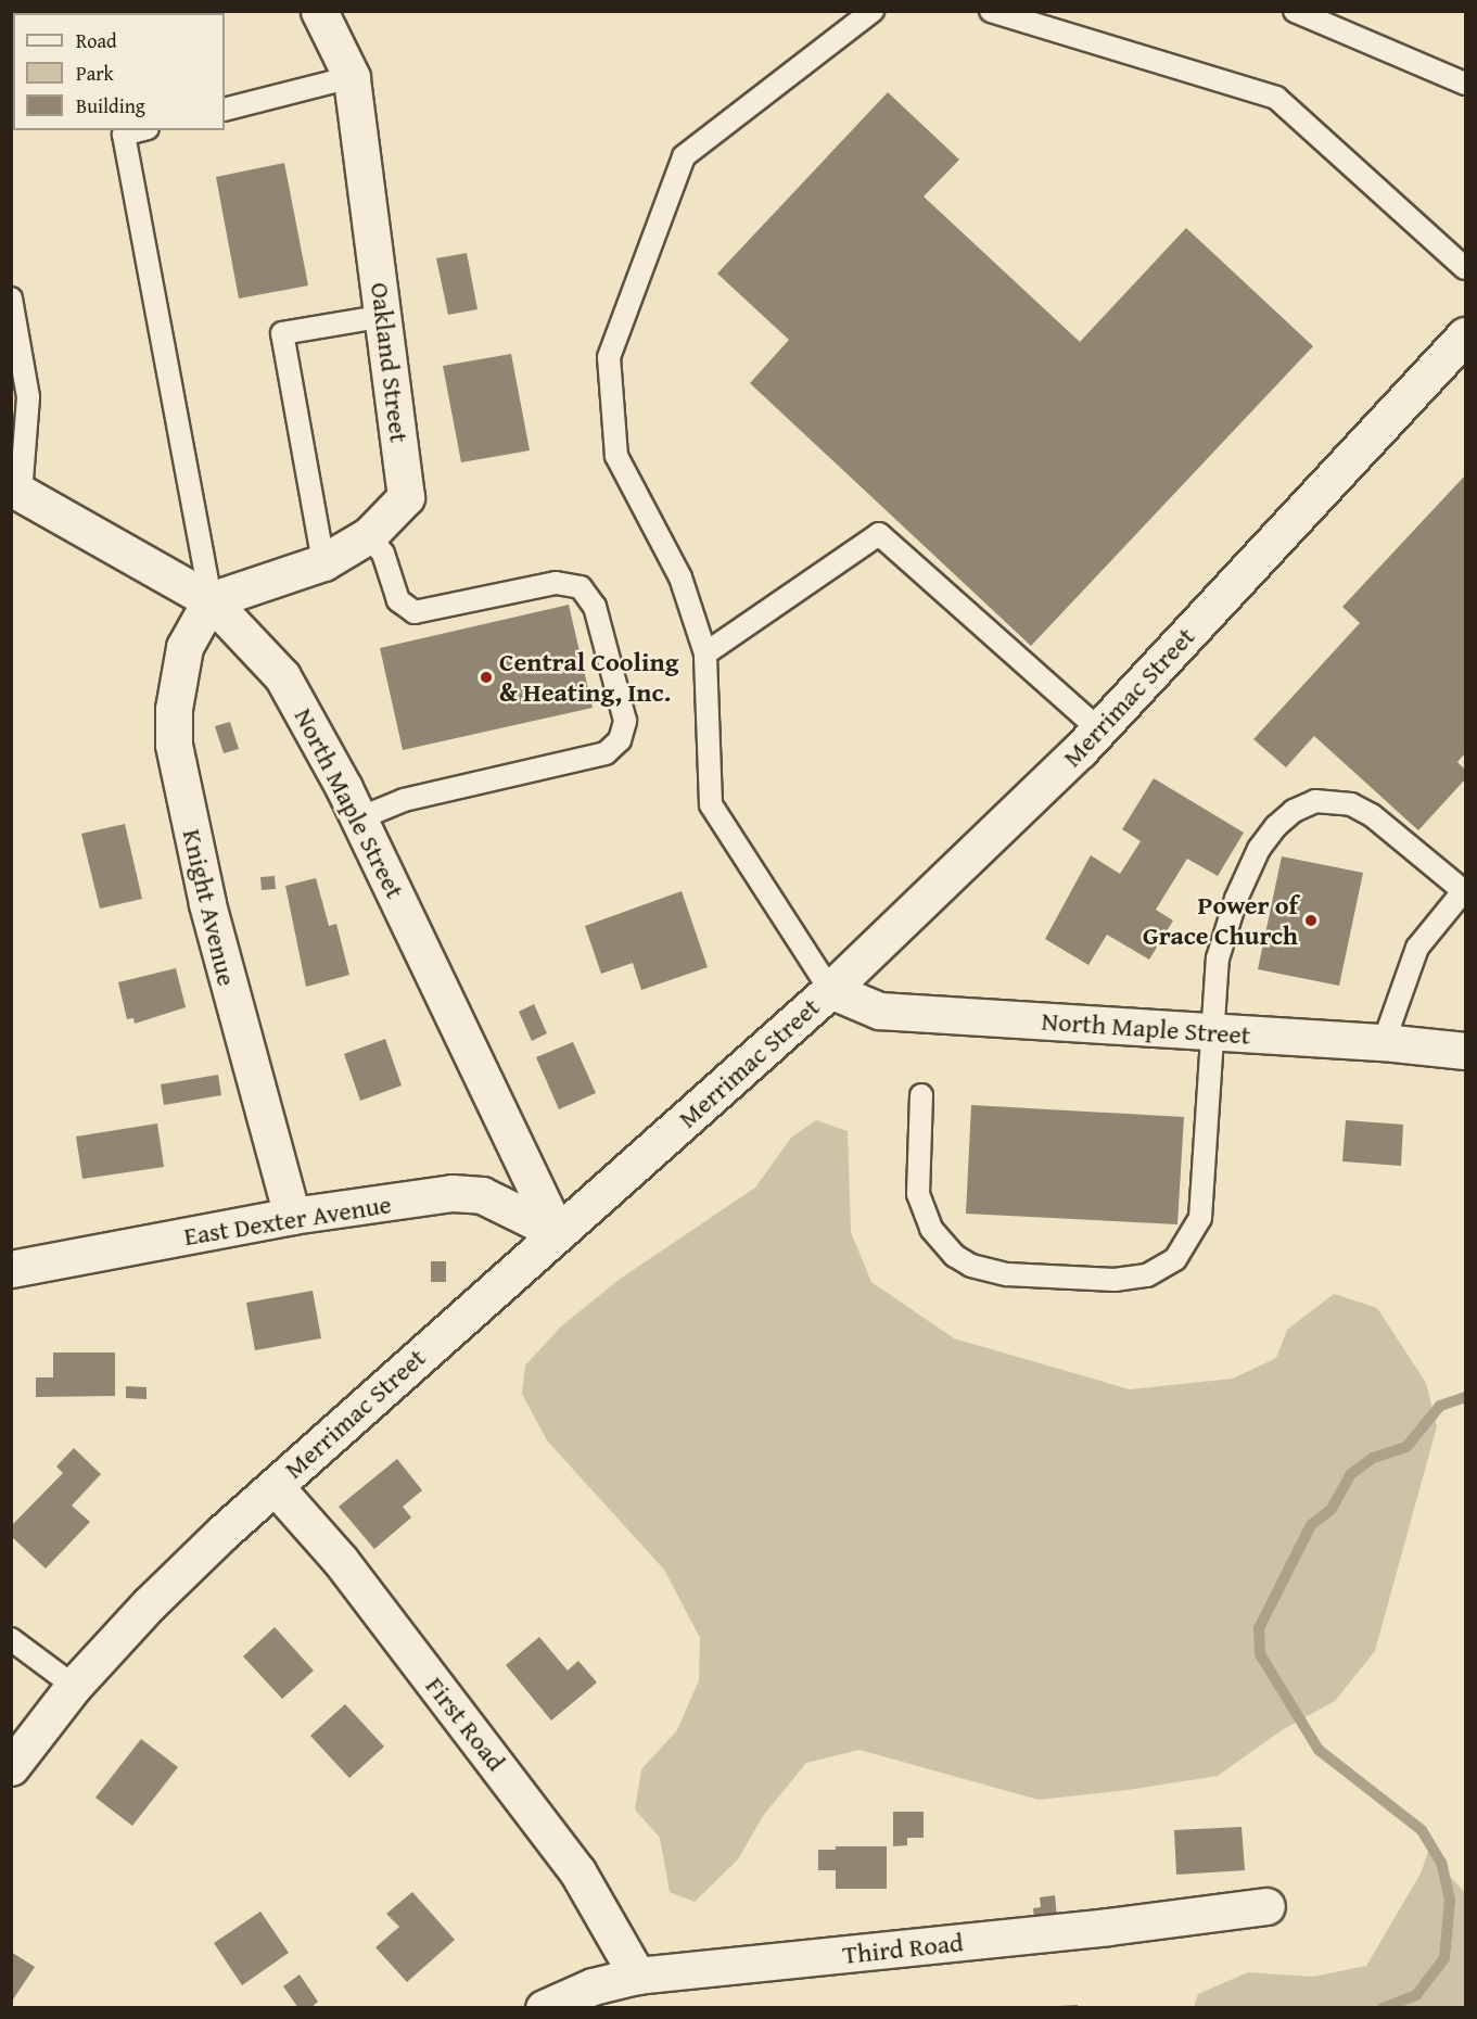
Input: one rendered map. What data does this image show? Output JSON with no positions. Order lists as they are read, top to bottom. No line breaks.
{"streets":{"street":["Oakland Street","Merrimac Street","North Maple Street","Knight Avenue","East Dexter Avenue","First Road","Third Road"]},"crossings":[["Oakland Street","North Maple Street"],["Oakland Street","Knight Avenue"],["Merrimac Street","North Maple Street"],["Merrimac Street","East Dexter Avenue"],["Merrimac Street","First Road"],["North Maple Street","Knight Avenue"],["North Maple Street","East Dexter Avenue"],["Knight Avenue","East Dexter Avenue"],["First Road","Third Road"]],"places":["Central Cooling & Heating, Inc.","Power of Grace Church"],"legend":["Road","Park","Building"]}
